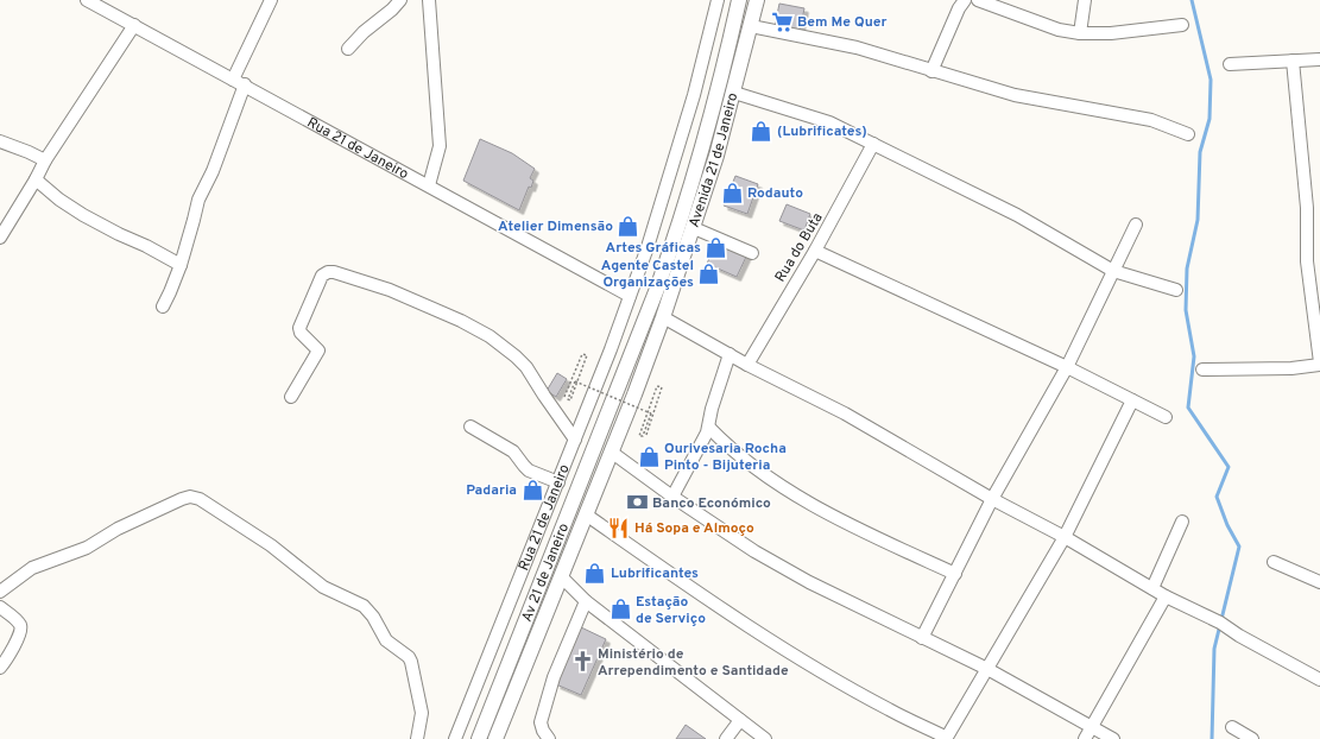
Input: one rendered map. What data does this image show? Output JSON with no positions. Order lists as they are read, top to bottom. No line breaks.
{"streets":{"main road":["Avenida 21 de Janeiro","Av 21 de Janeiro"],"street":["Rua 21 de Janeiro","Rua do Buta"]},"crossings":[["Avenida 21 de Janeiro","Av 21 de Janeiro"]],"places":{"supermarket":["Bem Me Quer"],"shop":["(Lubrificates)","Rodauto","Atelier Dimensão","Artes Gráficas","Agente Castel Organizações","Ourivesaria Rocha Pinto - Bijuteria","Padaria","Lubrificantes","Estação de Serviço"],"bank":["Banco Económico"],"restaurant":["Há Sopa e Almoço"],"church":["Ministério de Arrependimento e Santidade"]}}
